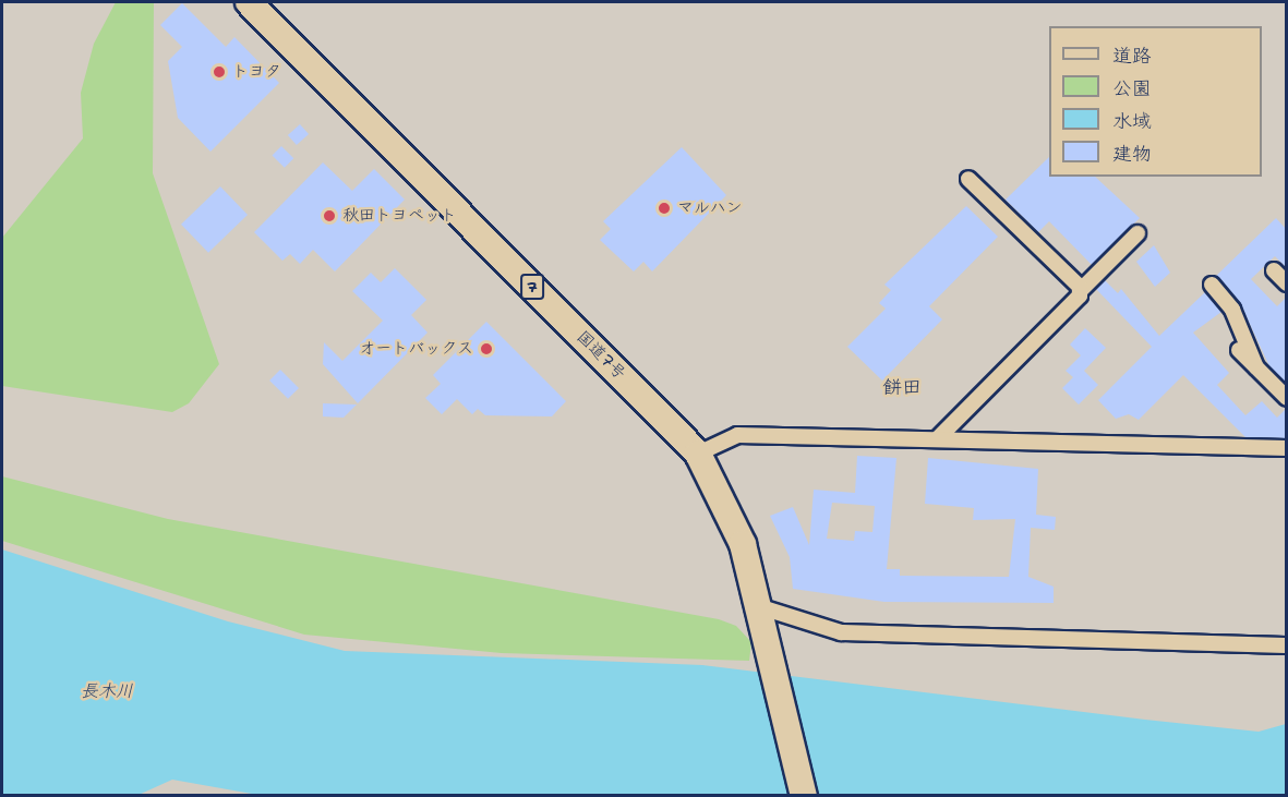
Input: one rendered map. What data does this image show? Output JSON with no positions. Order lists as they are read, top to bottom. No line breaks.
{"streets":{"highway":["7","国道7号"]},"districts":["餅田"],"water":["長木川"],"places":["トヨタ","マルハン","秋田トヨペット","オートバックス"],"legend":["道路","公園","水域","建物"]}
